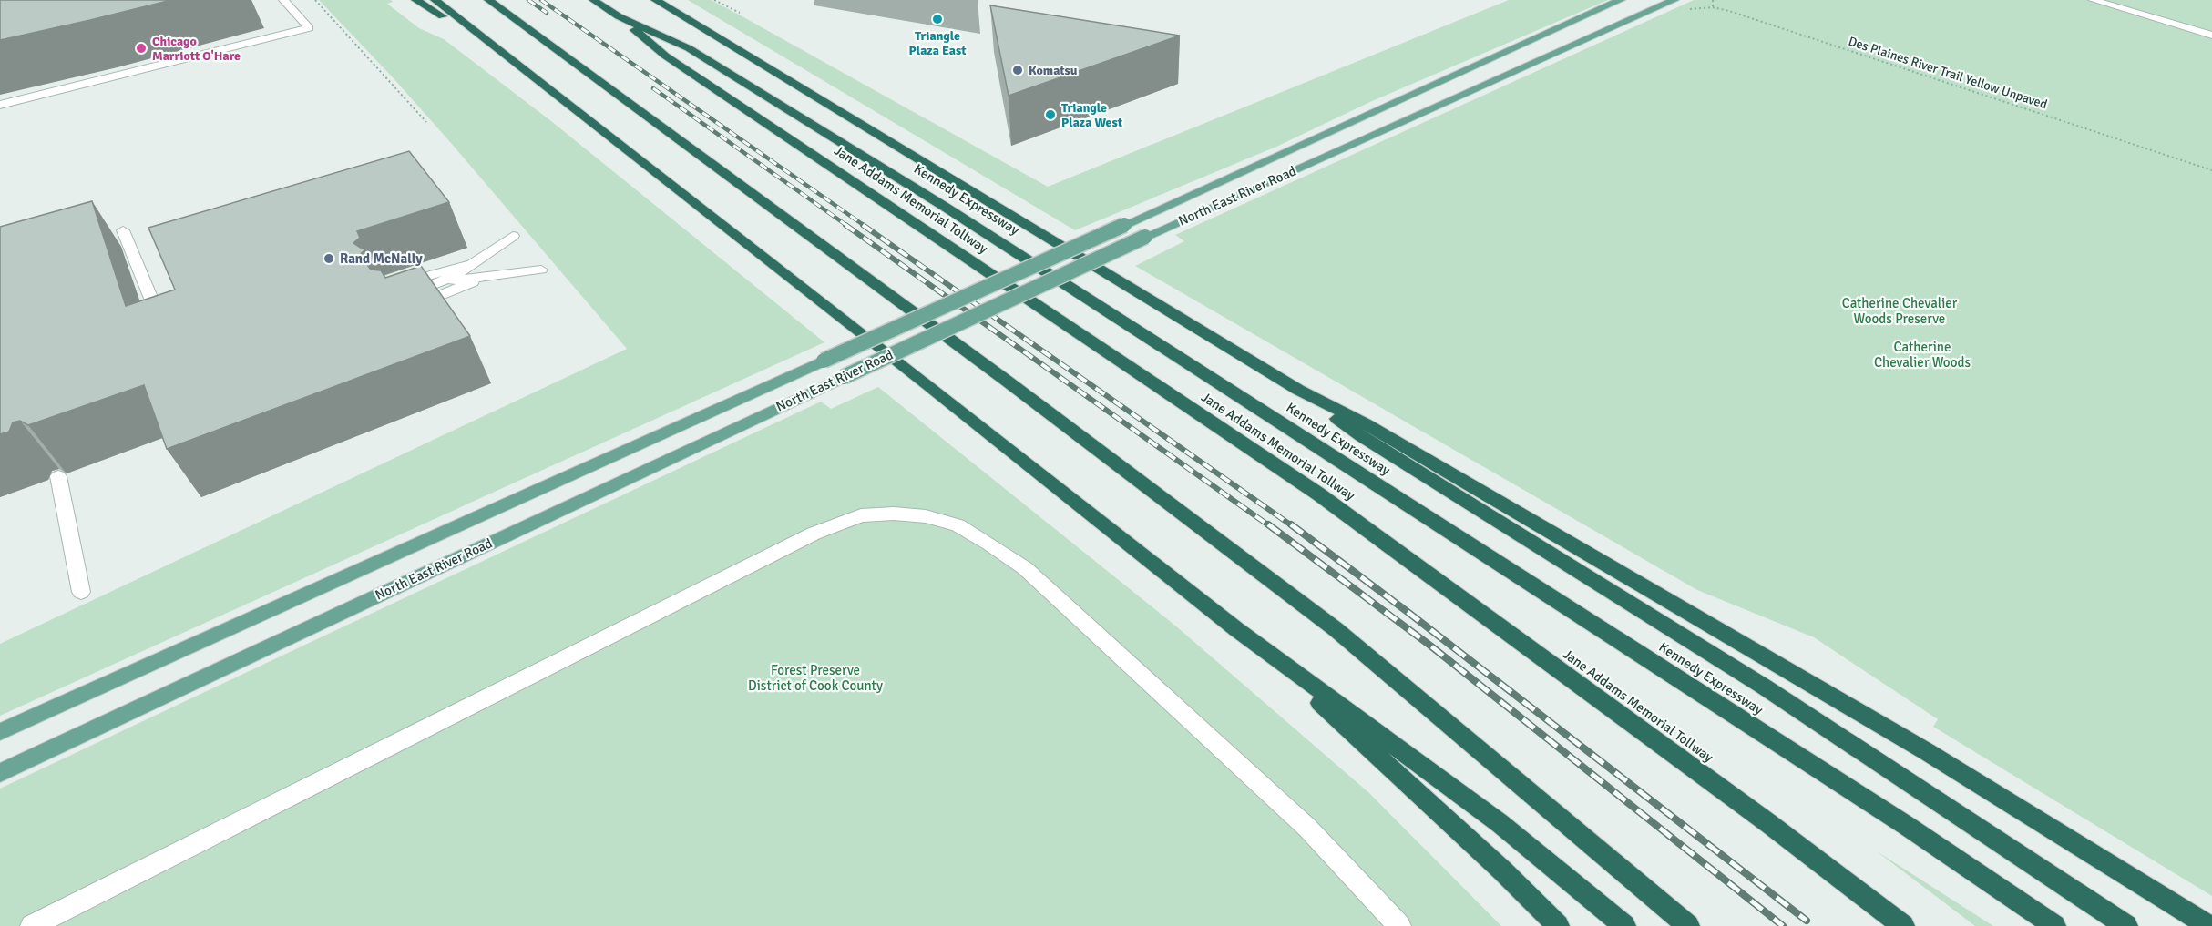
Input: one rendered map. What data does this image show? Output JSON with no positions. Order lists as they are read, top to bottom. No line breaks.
{"streets":{"highway":["Jane Addams Memorial Tollway","Kennedy Expressway"],"main road":["North East River Road"],"path":["Des Plaines River Trail Yellow Unpaved"]},"crossings":[["Jane Addams Memorial Tollway","Kennedy Expressway"]],"parks":["Catherine Chevalier Woods Preserve","Catherine Chevalier Woods","Forest Preserve District of Cook County"],"places":["Triangle Plaza East","Chicago Marriott O'Hare","Komatsu","Triangle Plaza West","Rand McNally"]}
